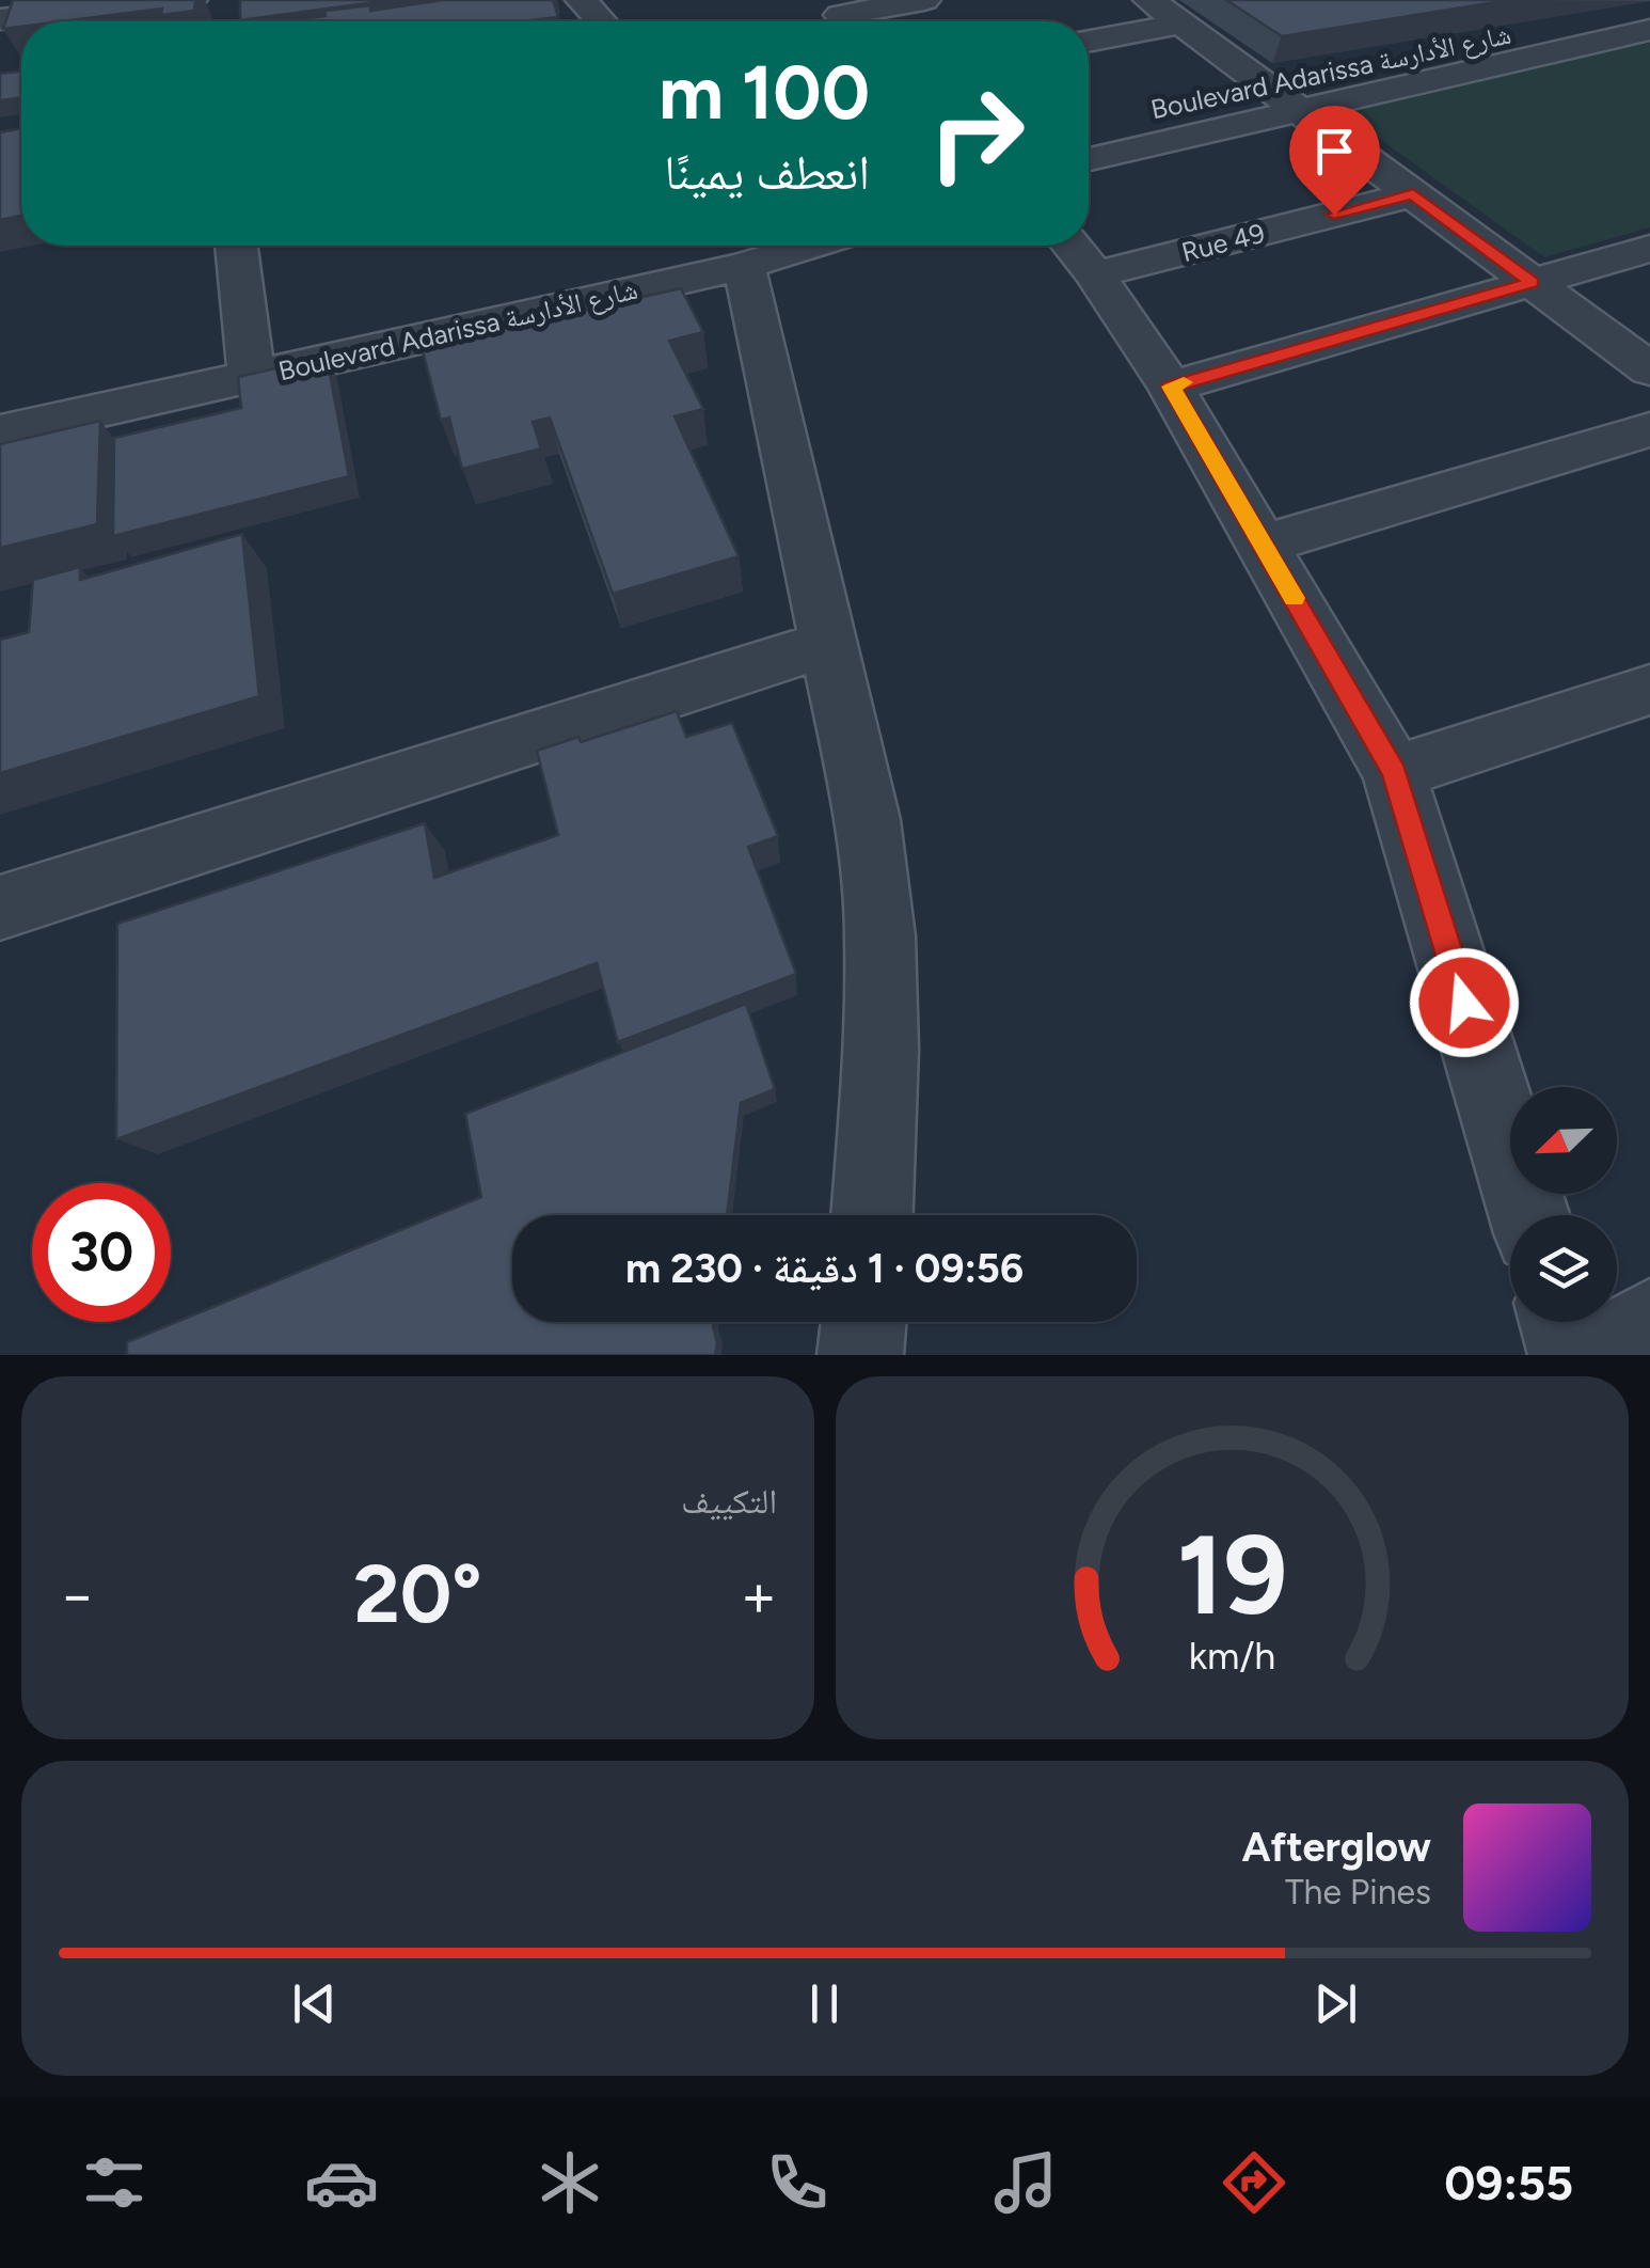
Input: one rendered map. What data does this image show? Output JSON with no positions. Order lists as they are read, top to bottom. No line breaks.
{"streets":{"street":["Boulevard Adarissa شارع الأدارسة","Rue 49"]},"north":"bottom left","page":{"turn":["100 m","انعطف يمينًا"],"limit":"30","trip":"09:56 · 1 دقيقة · 230 m","tile":"التكييف","heat":["−","20°","+"],"song":["Afterglow","The Pines"],"tabs":"09:55","gauge":["19","km/h"]}}
